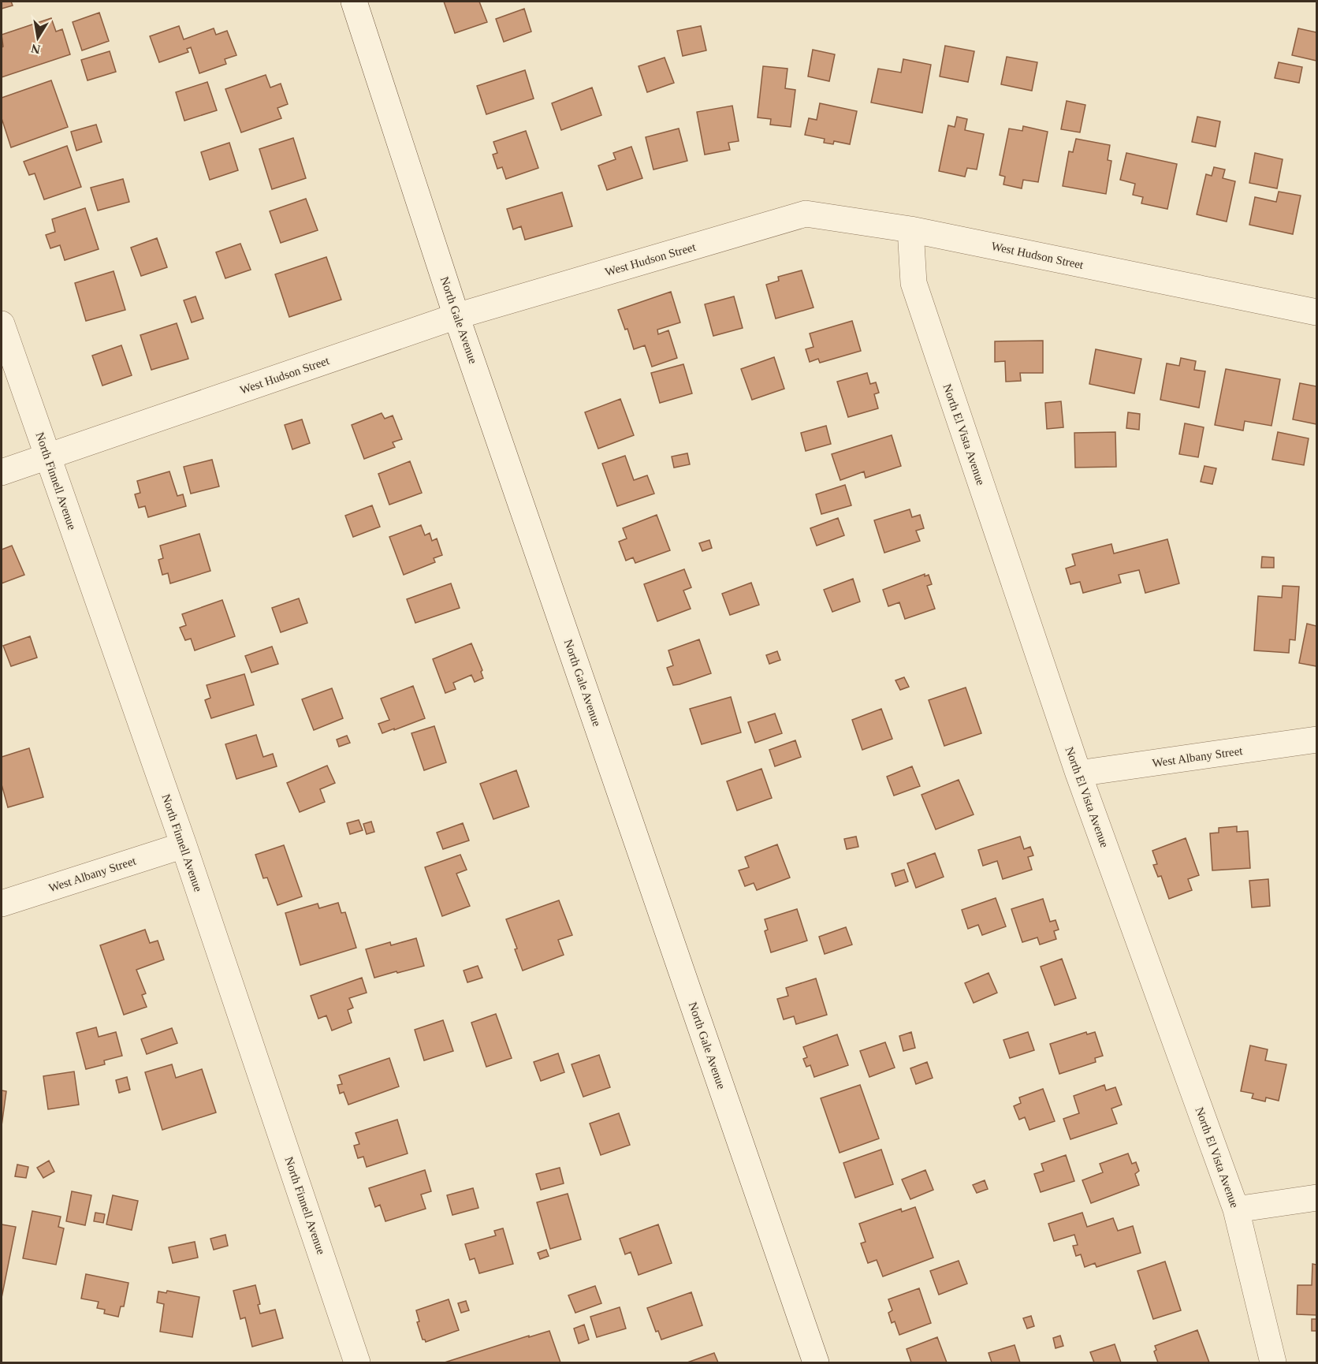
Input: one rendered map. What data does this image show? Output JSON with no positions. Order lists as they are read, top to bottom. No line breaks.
{"streets":{"street":["West Hudson Street","North Gale Avenue","North El Vista Avenue","North Finnell Avenue","West Albany Street"]},"crossings":[["West Hudson Street","North Gale Avenue"],["West Hudson Street","North El Vista Avenue"],["West Hudson Street","North Finnell Avenue"],["North El Vista Avenue","West Albany Street"],["North Finnell Avenue","West Albany Street"]],"north":"bottom"}
